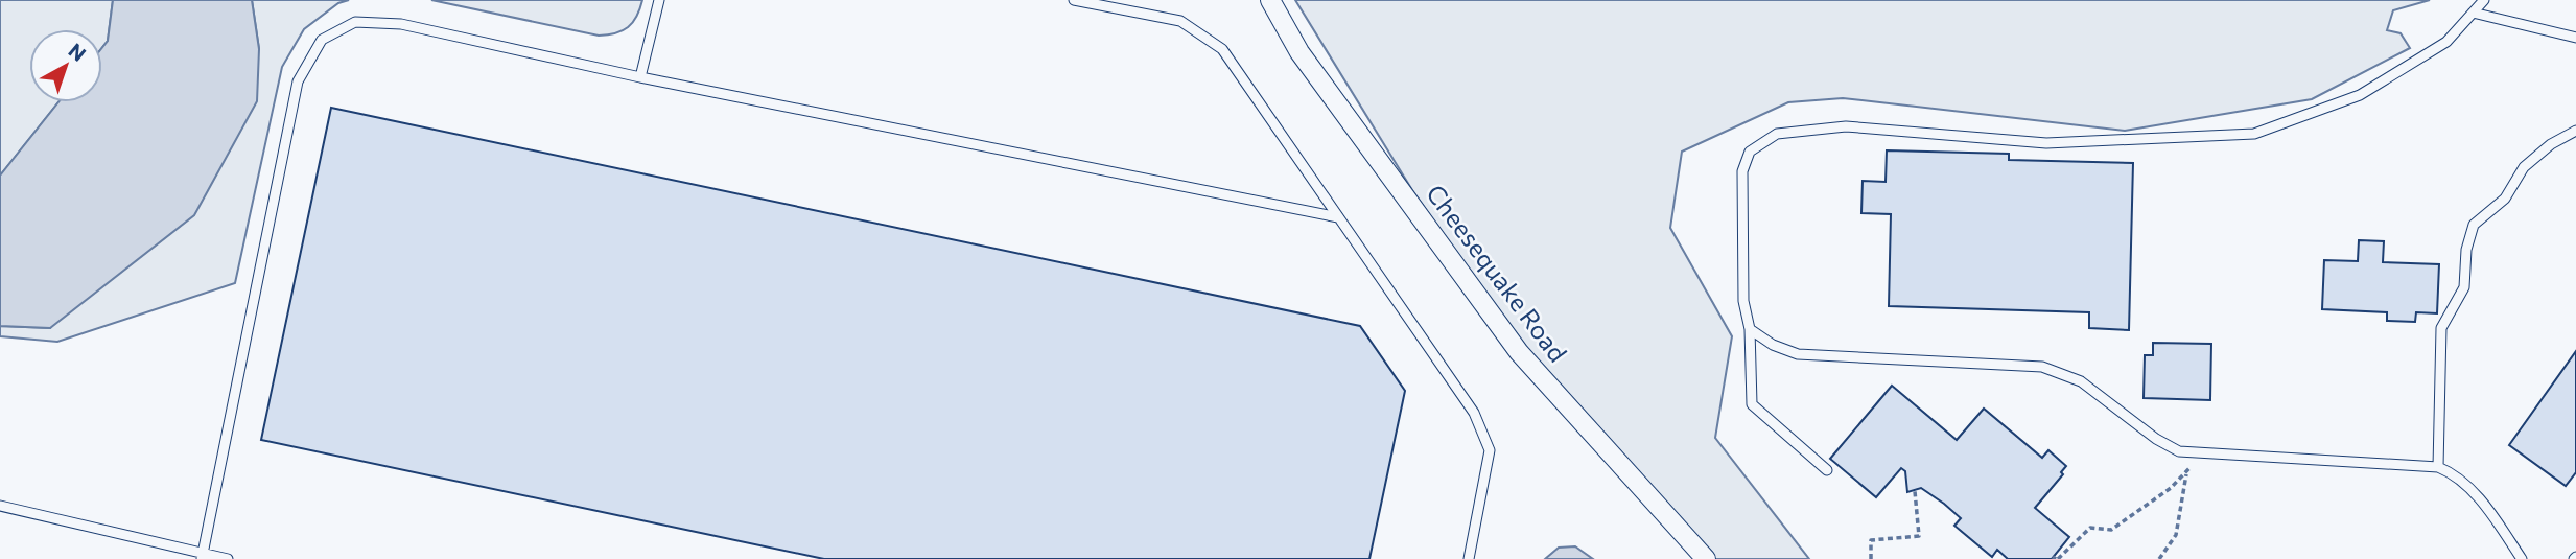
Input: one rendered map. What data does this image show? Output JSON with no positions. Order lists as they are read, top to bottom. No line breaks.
{"streets":{"street":["Cheesequake Road"]},"north":"top right"}
